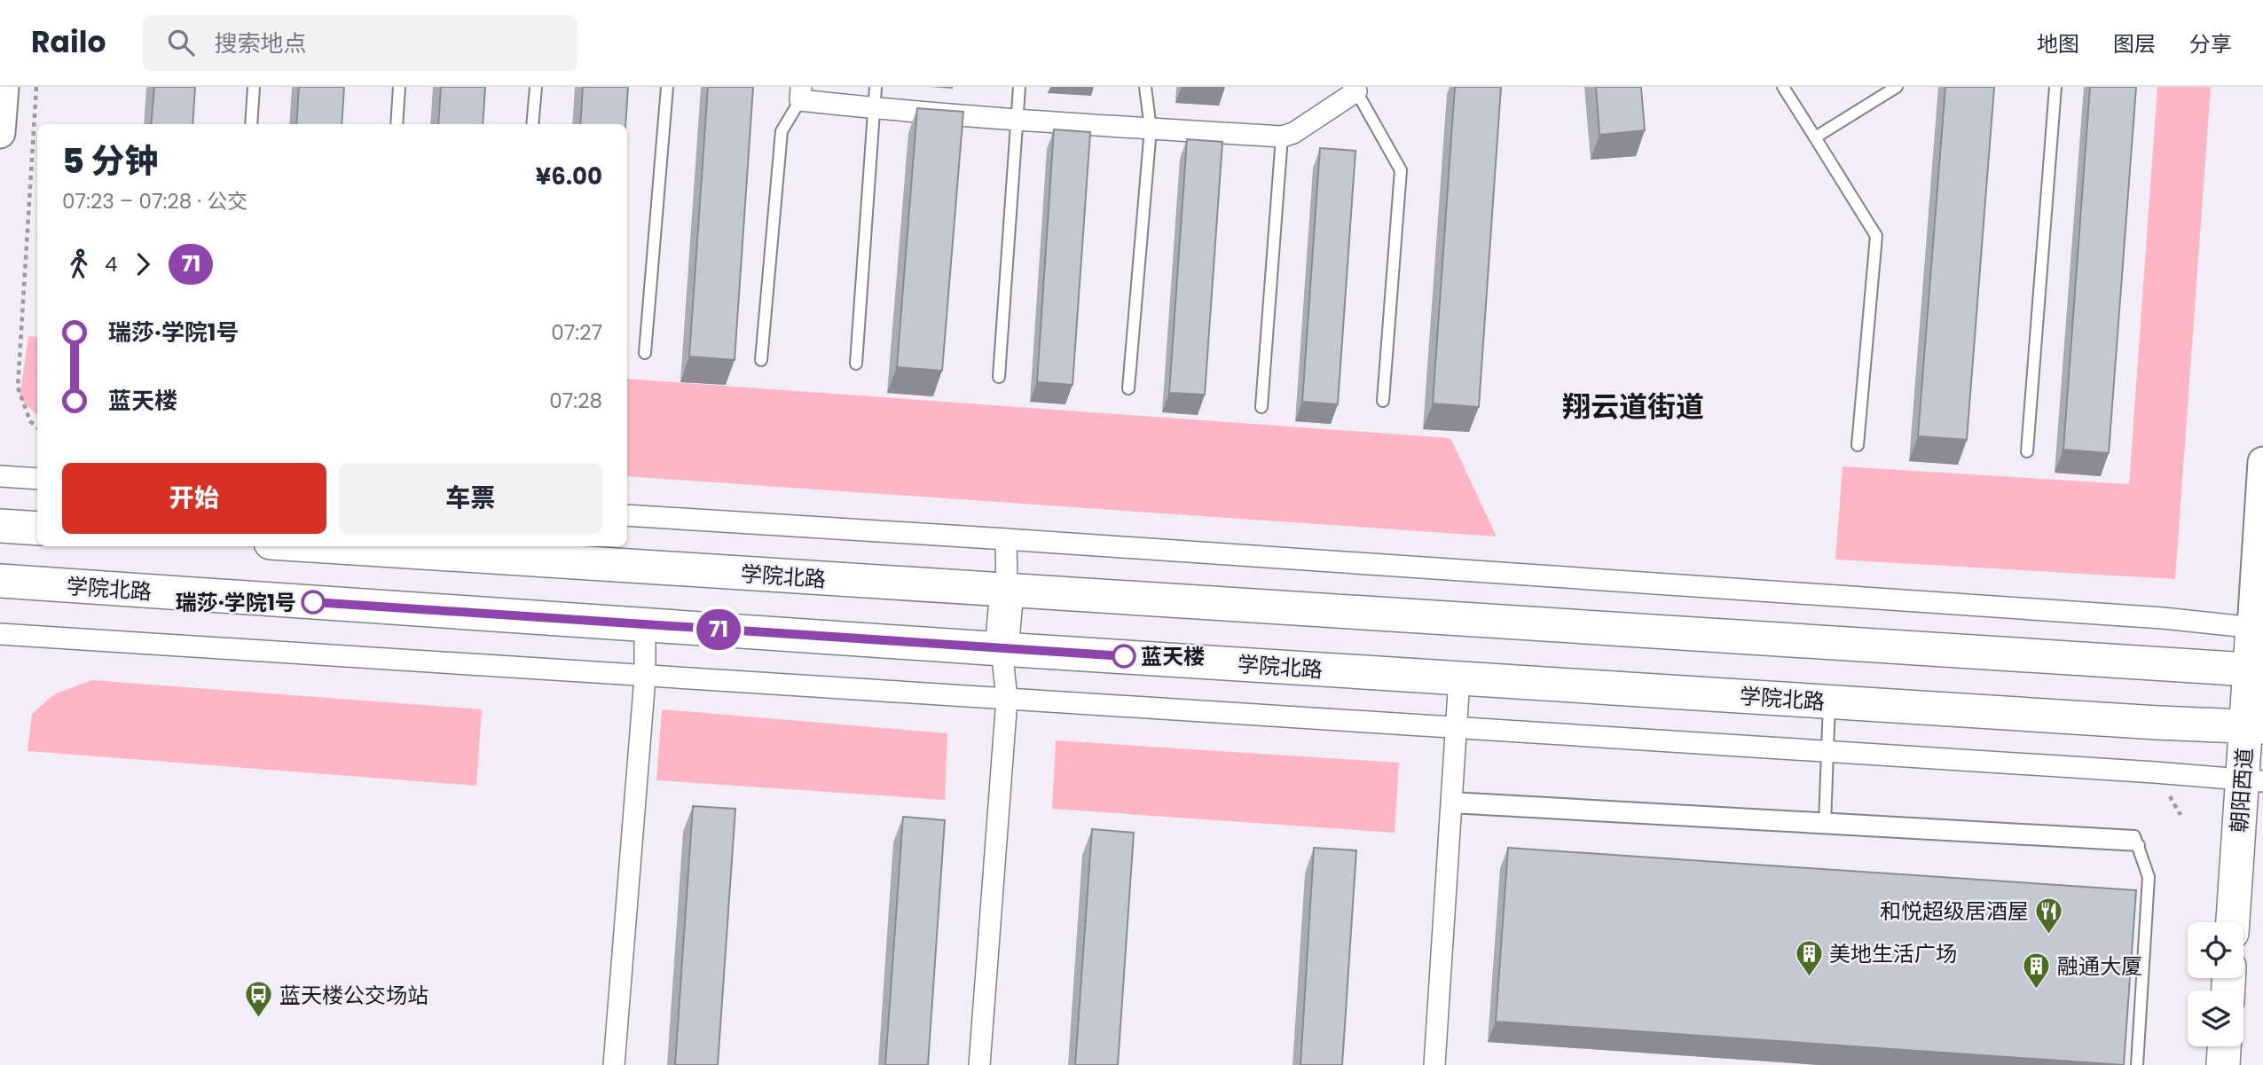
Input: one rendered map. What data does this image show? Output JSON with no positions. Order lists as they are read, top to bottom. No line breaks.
{"streets":{"main road":["学院北路","朝阳西道"]},"crossings":[["学院北路","朝阳西道"]],"districts":["翔云道街道"],"places":{"other":["瑞莎·学院1号","蓝天楼"],"restaurant":["和悦超级居酒屋"],"building":["美地生活广场","融通大厦"],"bus stop":["蓝天楼公交场站"]},"lines":["bus line 71"],"page":{"header":"Railo","search":"搜索地点","nav":["地图","图层","分享"],"on_map":"71","heading":["5 分钟","07:23 – 07:28 · 公交","¥6.00"],"legs":["4","71"],"list":[{"name":"瑞莎·学院1号","value":"07:27"},{"name":"蓝天楼","value":"07:28"}],"buttons":["开始","车票"]}}
